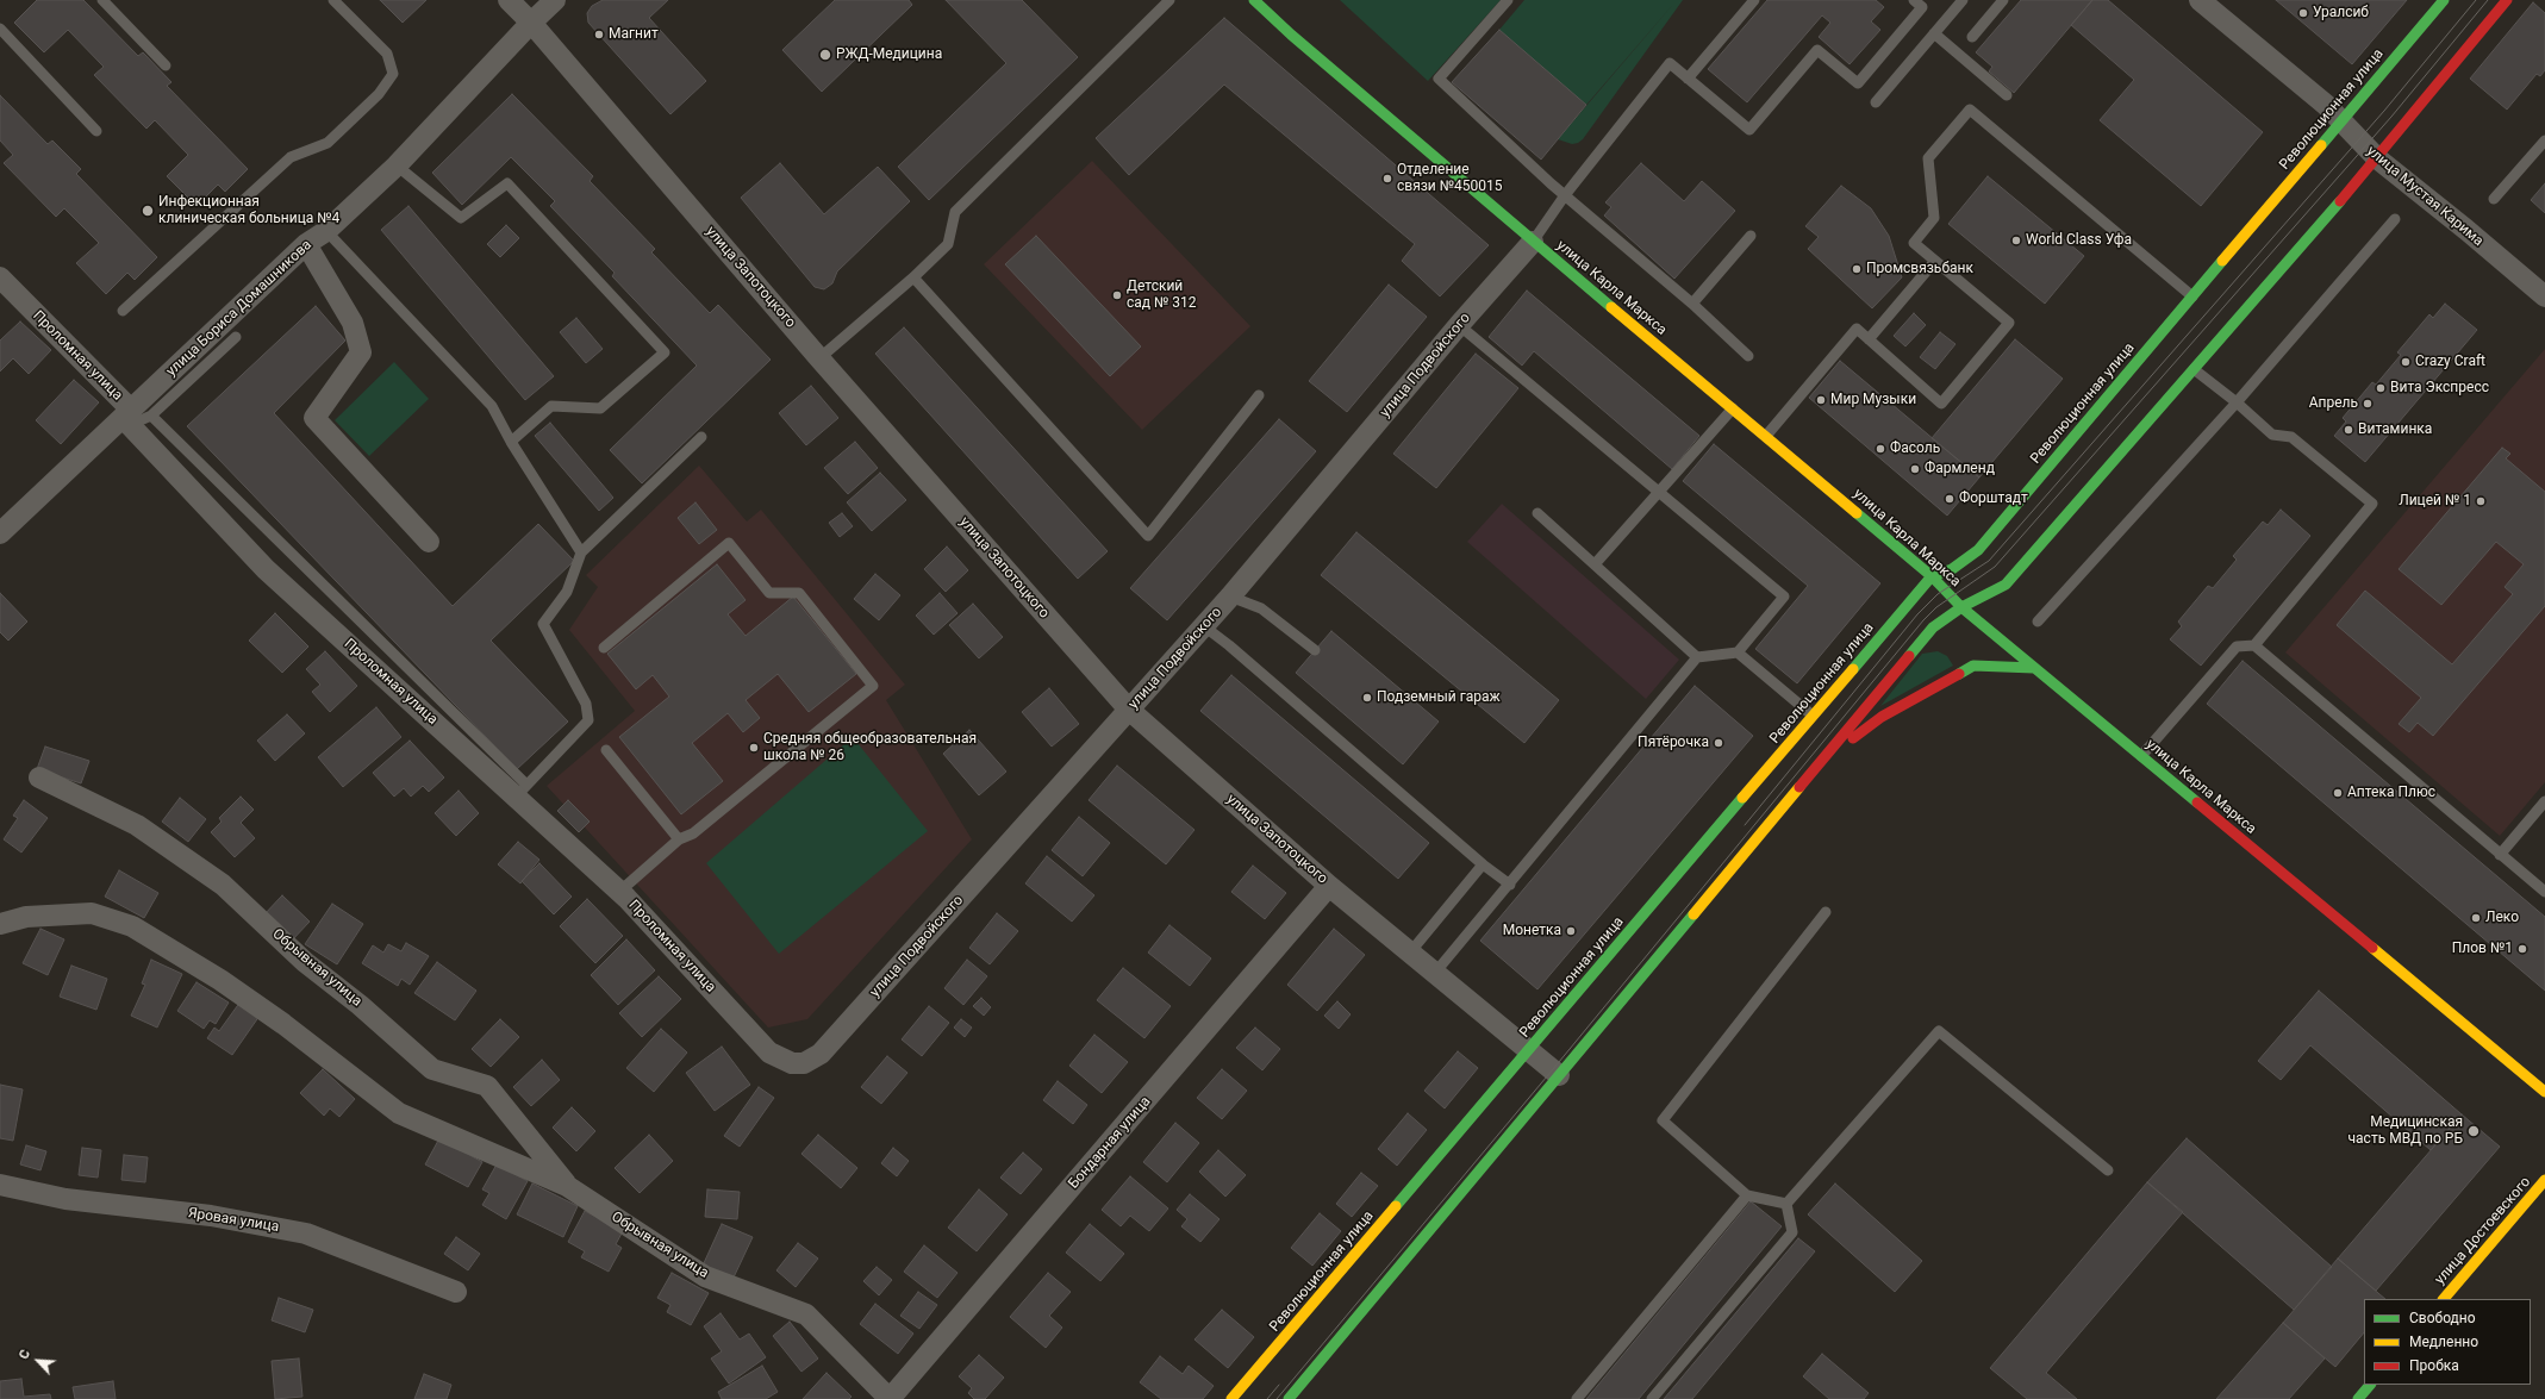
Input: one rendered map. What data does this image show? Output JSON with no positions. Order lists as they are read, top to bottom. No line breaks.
{"streets":{"street":["Революционная улица","улица Мустая Карима","улица Запотоцкого","улица Карла Маркса","улица Бориса Домашникова","Проломная улица","улица Подвойского","Обрывная улица","Бондарная улица","Яровая улица","улица Достоевского"]},"crossings":[["Революционная улица","улица Мустая Карима"],["Революционная улица","улица Запотоцкого"],["Революционная улица","улица Карла Маркса"],["улица Запотоцкого","улица Бориса Домашникова"],["улица Запотоцкого","улица Подвойского"],["улица Запотоцкого","Бондарная улица"],["улица Карла Маркса","улица Подвойского"],["улица Бориса Домашникова","Проломная улица"],["Проломная улица","улица Подвойского"],["Обрывная улица","Бондарная улица"]],"places":["Уралсиб","Магнит","РЖД-Медицина","Отделение связи №450015","Инфекционная клиническая больница №4","World Class Уфа","Промсвязьбанк","Детский сад № 312","Crazy Craft","Вита Экспресс","Мир Музыки","Апрель","Витаминка","Фасоль","Фармленд","Форштадт","Лицей № 1","Подземный гараж","Пятёрочка","Средняя общеобразовательная школа № 26","Аптека Плюс","Леко","Монетка","Плов №1","Медицинская часть МВД по РБ"],"legend":["Свободно","Медленно","Пробка"],"north":"top left"}
